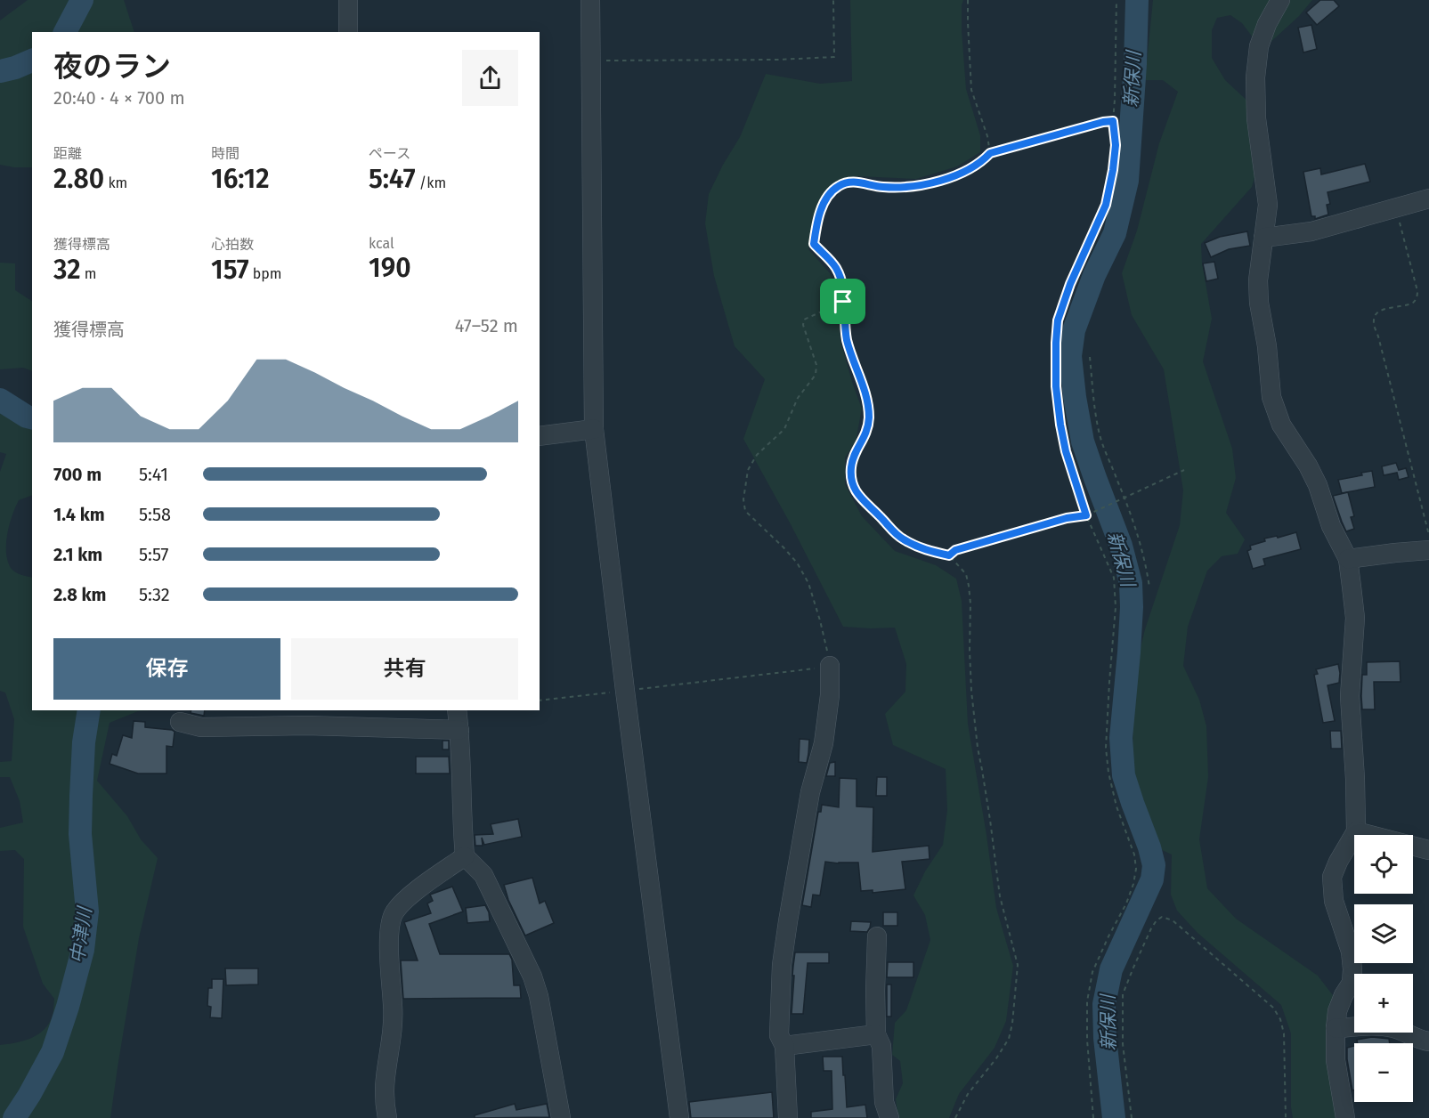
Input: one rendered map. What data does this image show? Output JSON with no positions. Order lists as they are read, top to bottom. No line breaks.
{"water":["新保川","中津川"],"page":{"heading":["夜のラン","20:40 · 4 × 700 m"],"stats":[["距離","2.80 km"],["時間","16:12"],["ペース","5:47 /km"],["獲得標高","32 m"],["心拍数","157 bpm"],["kcal","190"]],"chart":["獲得標高","47–52 m"],"list":[{"name":"700 m","note":"5:41"},{"name":"1.4 km","note":"5:58"},{"name":"2.1 km","note":"5:57"},{"name":"2.8 km","note":"5:32"}],"buttons":["保存","共有"],"map_buttons":["+","−"]}}
